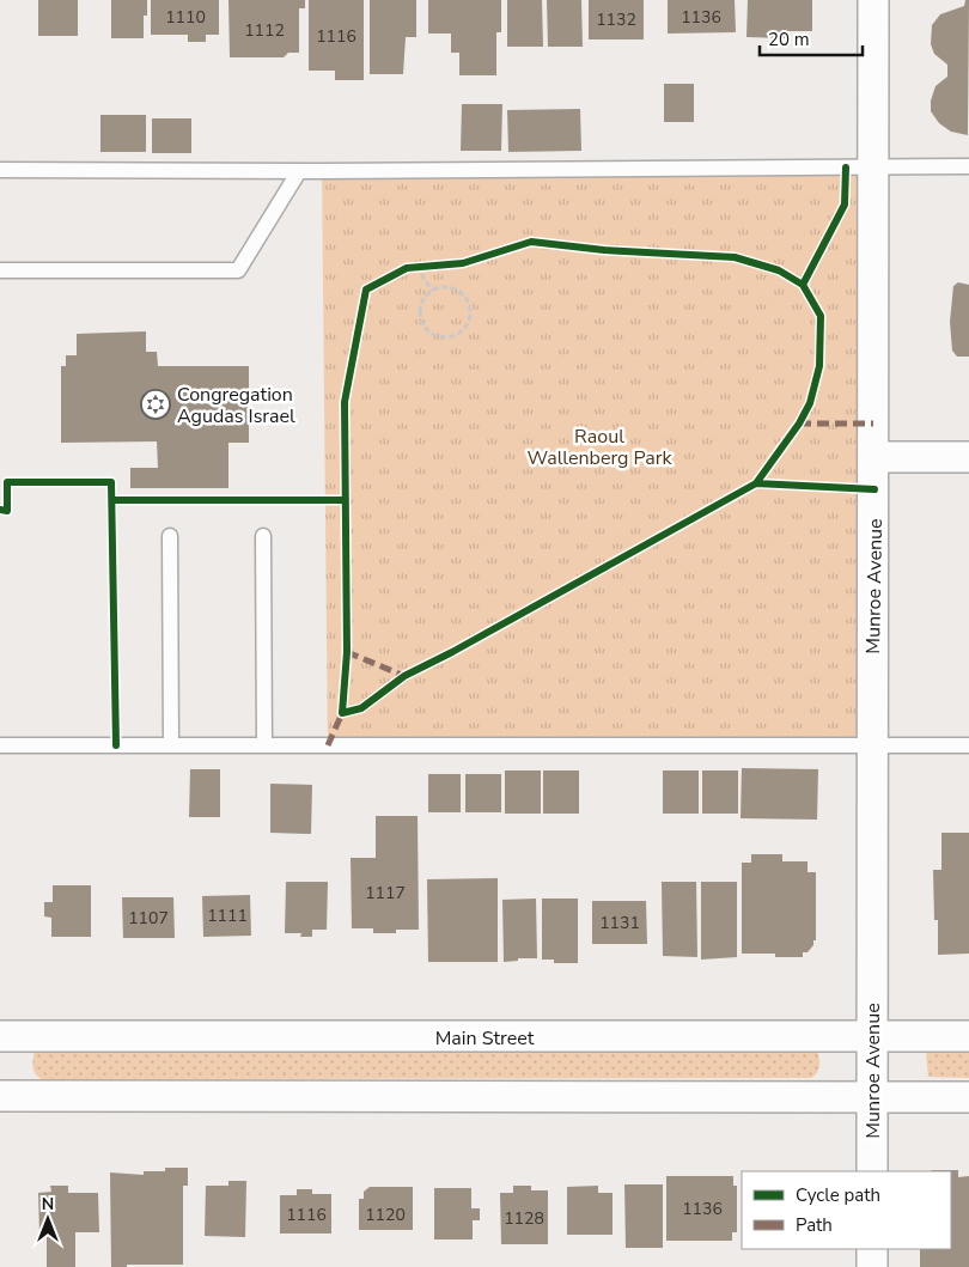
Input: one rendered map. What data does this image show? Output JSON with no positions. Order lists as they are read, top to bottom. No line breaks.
{"streets":{"street":["Munroe Avenue","Main Street"]},"crossings":[["Munroe Avenue","Main Street"]],"parks":["Raoul Wallenberg Park"],"places":{"synagogue":["Congregation Agudas Israel"]},"house_numbers":["1110","1136","1132","1112","1116","1117","1111","1107","1131","1136","1116","1120","1128"],"legend":["Cycle path","Path"],"scale_bar":"20 m","north":"top"}
